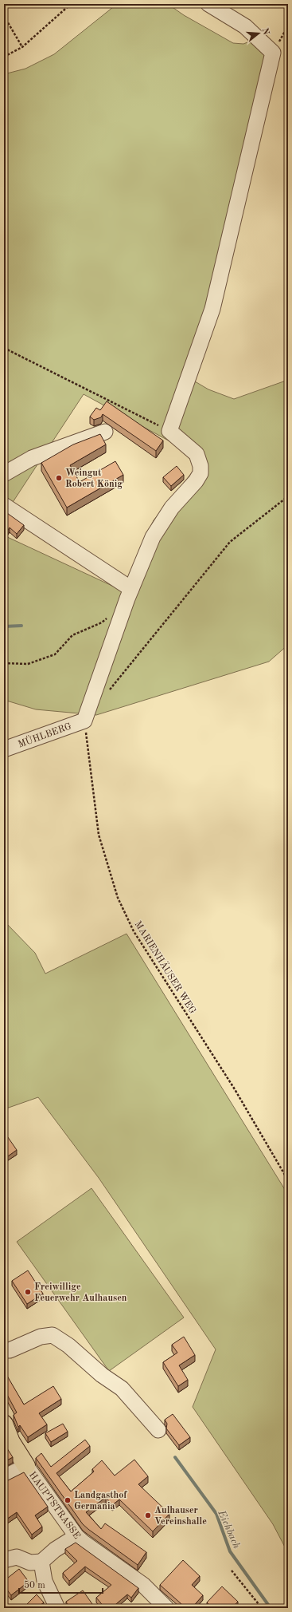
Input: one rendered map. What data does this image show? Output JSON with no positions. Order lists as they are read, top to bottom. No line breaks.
{"streets":{"main road":["HAUPTSTRASSE"],"street":["MÜHLBERG"],"path":["MARIENHÄUSER WEG"]},"crossings":[["MÜHLBERG","MARIENHÄUSER WEG"]],"water":["Eichbach"],"places":["Weingut Robert König","Freiwillige Feuerwehr Aulhausen","Landgasthof Germania","Aulhauser Vereinshalle"],"scale_bar":"50 m","north":"right"}
